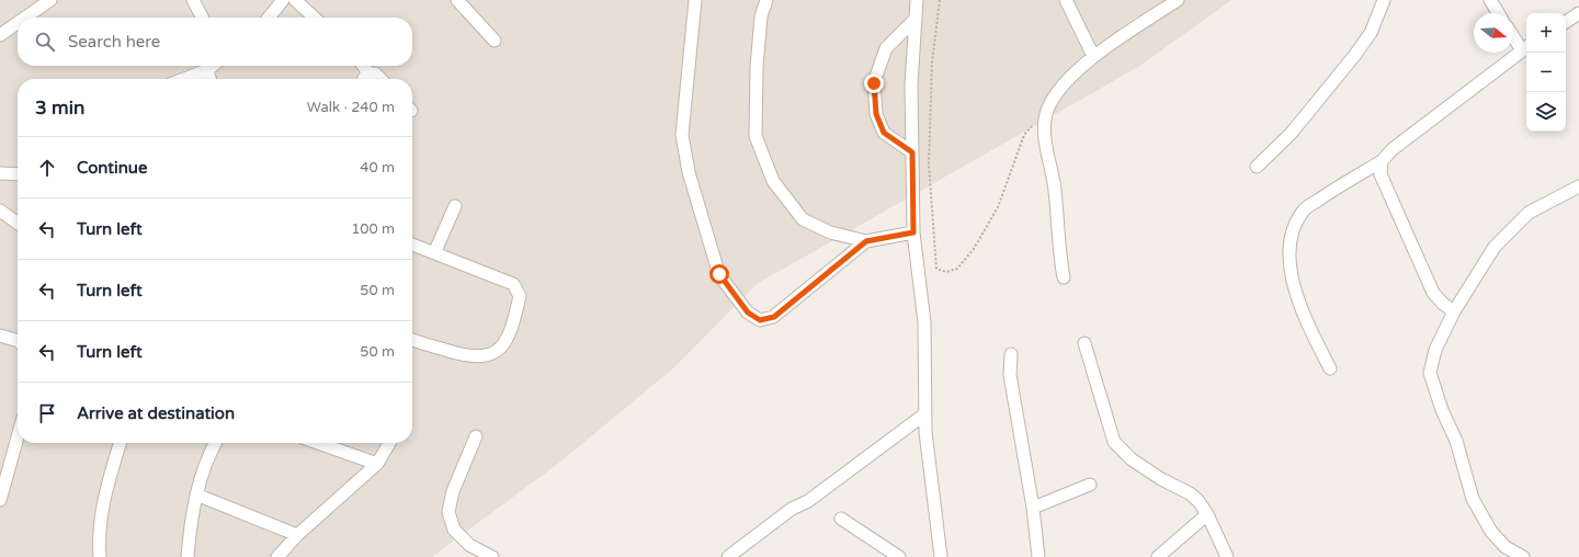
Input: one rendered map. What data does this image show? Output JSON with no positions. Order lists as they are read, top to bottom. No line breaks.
{"north":"right","page":{"map_buttons":["+","−"],"search":"Search here","heading":["3 min","Walk · 240 m"],"list":[["Continue","40 m"],["Turn left","100 m"],["Turn left","50 m"],["Turn left","50 m"],"Arrive at destination"]}}
